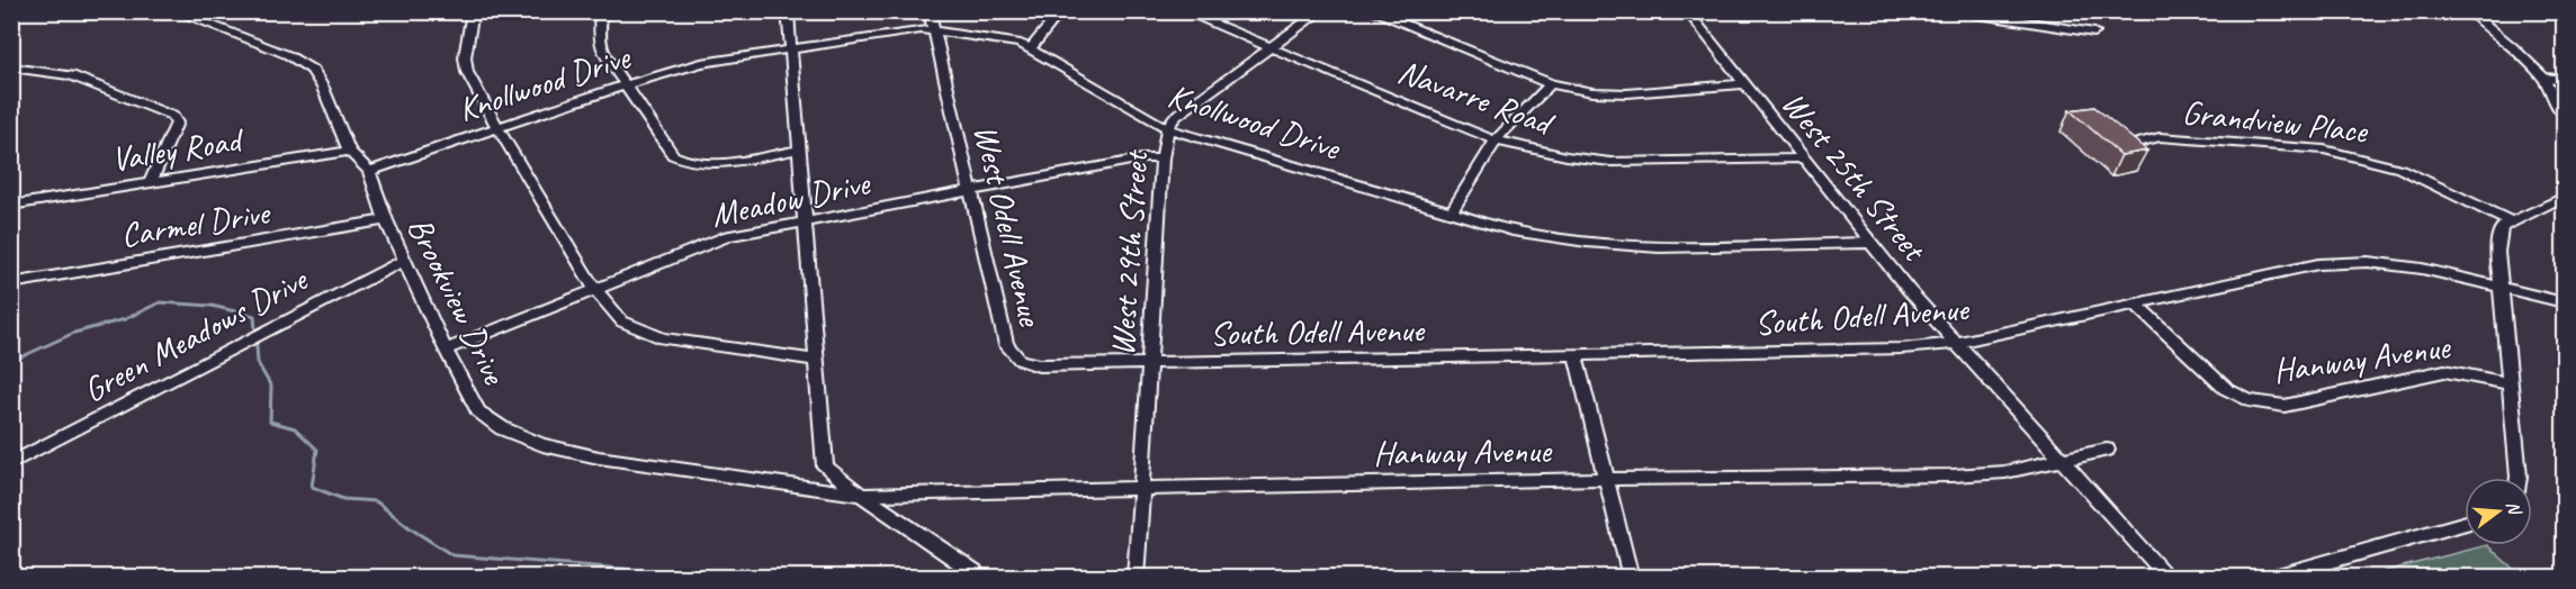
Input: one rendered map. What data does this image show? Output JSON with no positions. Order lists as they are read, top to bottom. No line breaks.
{"streets":{"street":["Knollwood Drive","Navarre Road","Grandview Place","Valley Road","West 25th Street","Meadow Drive","Carmel Drive","West Odell Avenue","West 29th Street","Brookview Drive","South Odell Avenue","Green Meadows Drive","Hanway Avenue"]},"crossings":[["Knollwood Drive","West 25th Street"],["Knollwood Drive","West Odell Avenue"],["Knollwood Drive","West 29th Street"],["Knollwood Drive","Brookview Drive"],["Navarre Road","West 25th Street"],["Navarre Road","West 29th Street"],["Valley Road","Brookview Drive"],["West 25th Street","South Odell Avenue"],["West 25th Street","Hanway Avenue"],["Meadow Drive","West Odell Avenue"],["Meadow Drive","West 29th Street"],["Meadow Drive","Brookview Drive"],["Carmel Drive","Brookview Drive"],["West Odell Avenue","West 29th Street"],["West Odell Avenue","South Odell Avenue"],["West 29th Street","South Odell Avenue"],["West 29th Street","Hanway Avenue"],["Brookview Drive","Green Meadows Drive"],["Brookview Drive","Hanway Avenue"],["South Odell Avenue","Hanway Avenue"]],"north":"right"}
